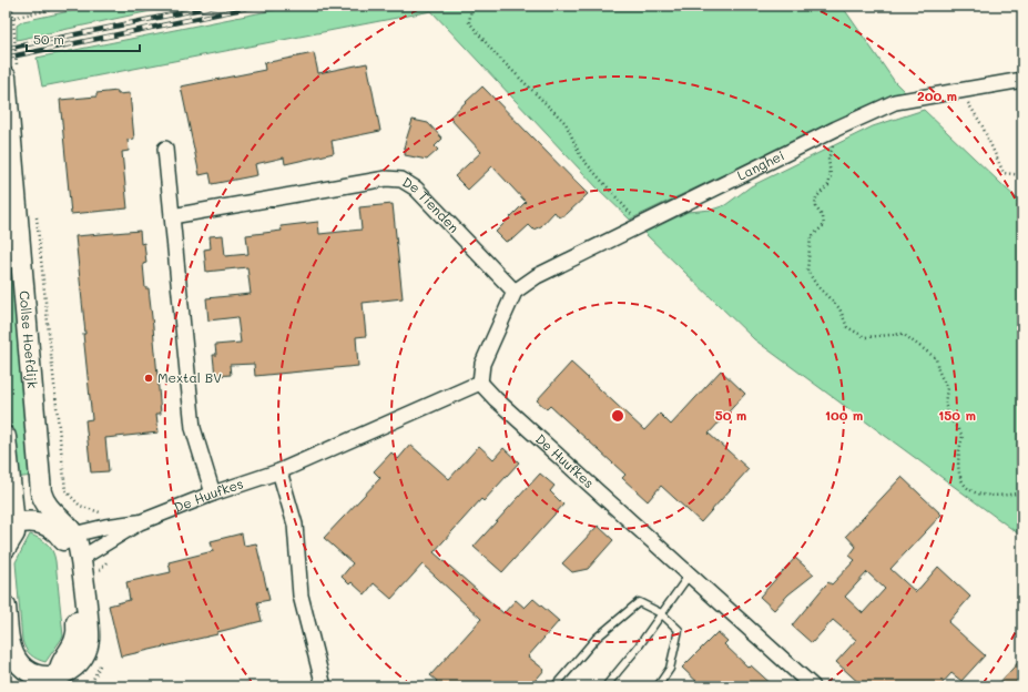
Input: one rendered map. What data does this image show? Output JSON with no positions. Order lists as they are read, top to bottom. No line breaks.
{"streets":{"main road":["Collse Hoefdijk"],"street":["Langhei","De Tienden","De Huufkes"]},"crossings":[["Langhei","De Tienden"],["Collse Hoefdijk","De Huufkes"]],"places":["Mextal BV"],"scale_bar":"50 m","rings":["200 m","50 m","100 m","150 m"]}
